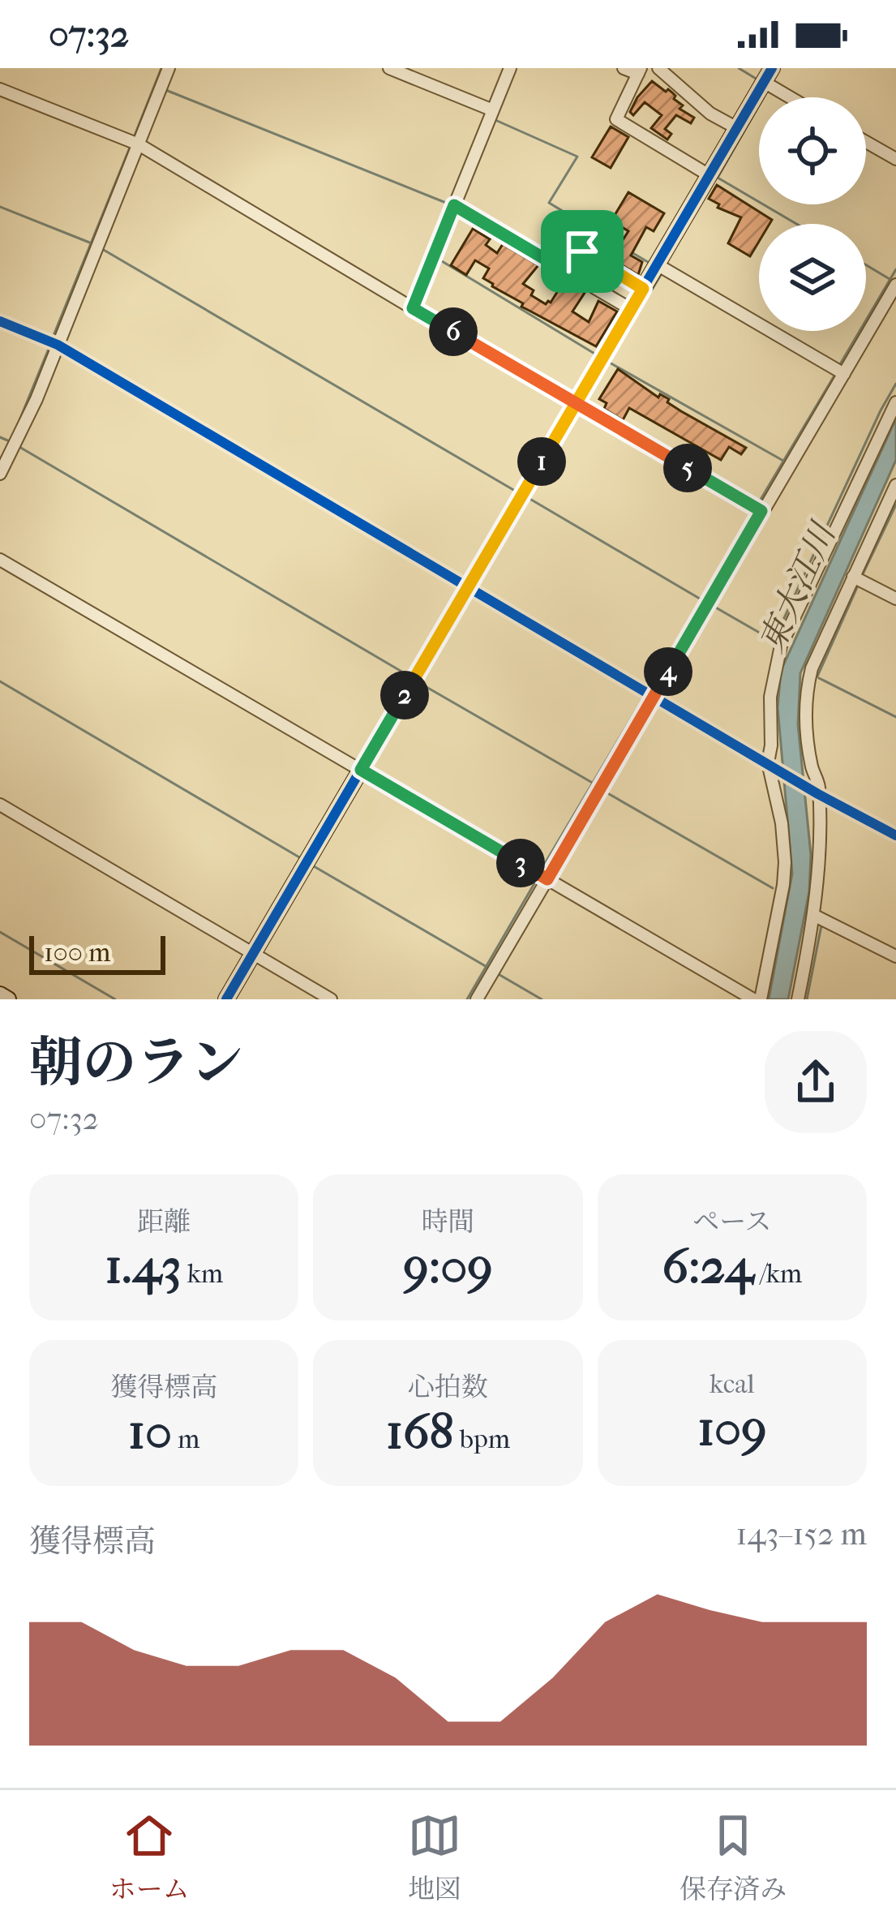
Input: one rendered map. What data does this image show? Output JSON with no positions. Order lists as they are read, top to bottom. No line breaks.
{"water":["東大江川"],"scale_bar":"100 m","page":{"status":"07:32","pins":["6","1","5","4","2","3"],"scale":"100 m","heading":["朝のラン","07:32"],"stats":[["距離","1.43 km"],["時間","9:09"],["ペース","6:24 /km"],["獲得標高","10 m"],["心拍数","168 bpm"],["kcal","109"]],"chart":["獲得標高","143–152 m"],"tabs":["ホーム","地図","保存済み"]}}
